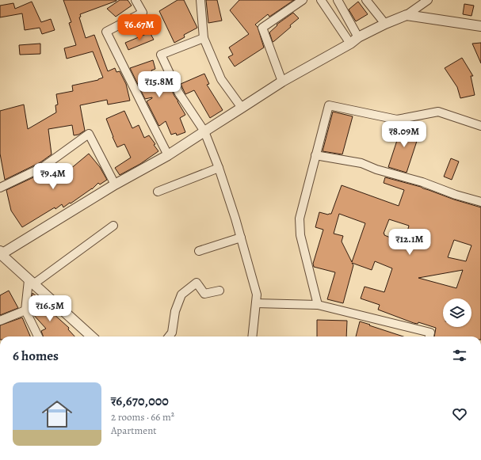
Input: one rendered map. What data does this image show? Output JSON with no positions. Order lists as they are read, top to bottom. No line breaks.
{"page":{"price":["₹6.67M","₹15.8M","₹8.09M","₹9.4M","₹12.1M","₹16.5M"],"heading":"6 homes","list":[{"name":"₹6,670,000","note":"2 rooms · 66 m² · Apartment"}]}}
